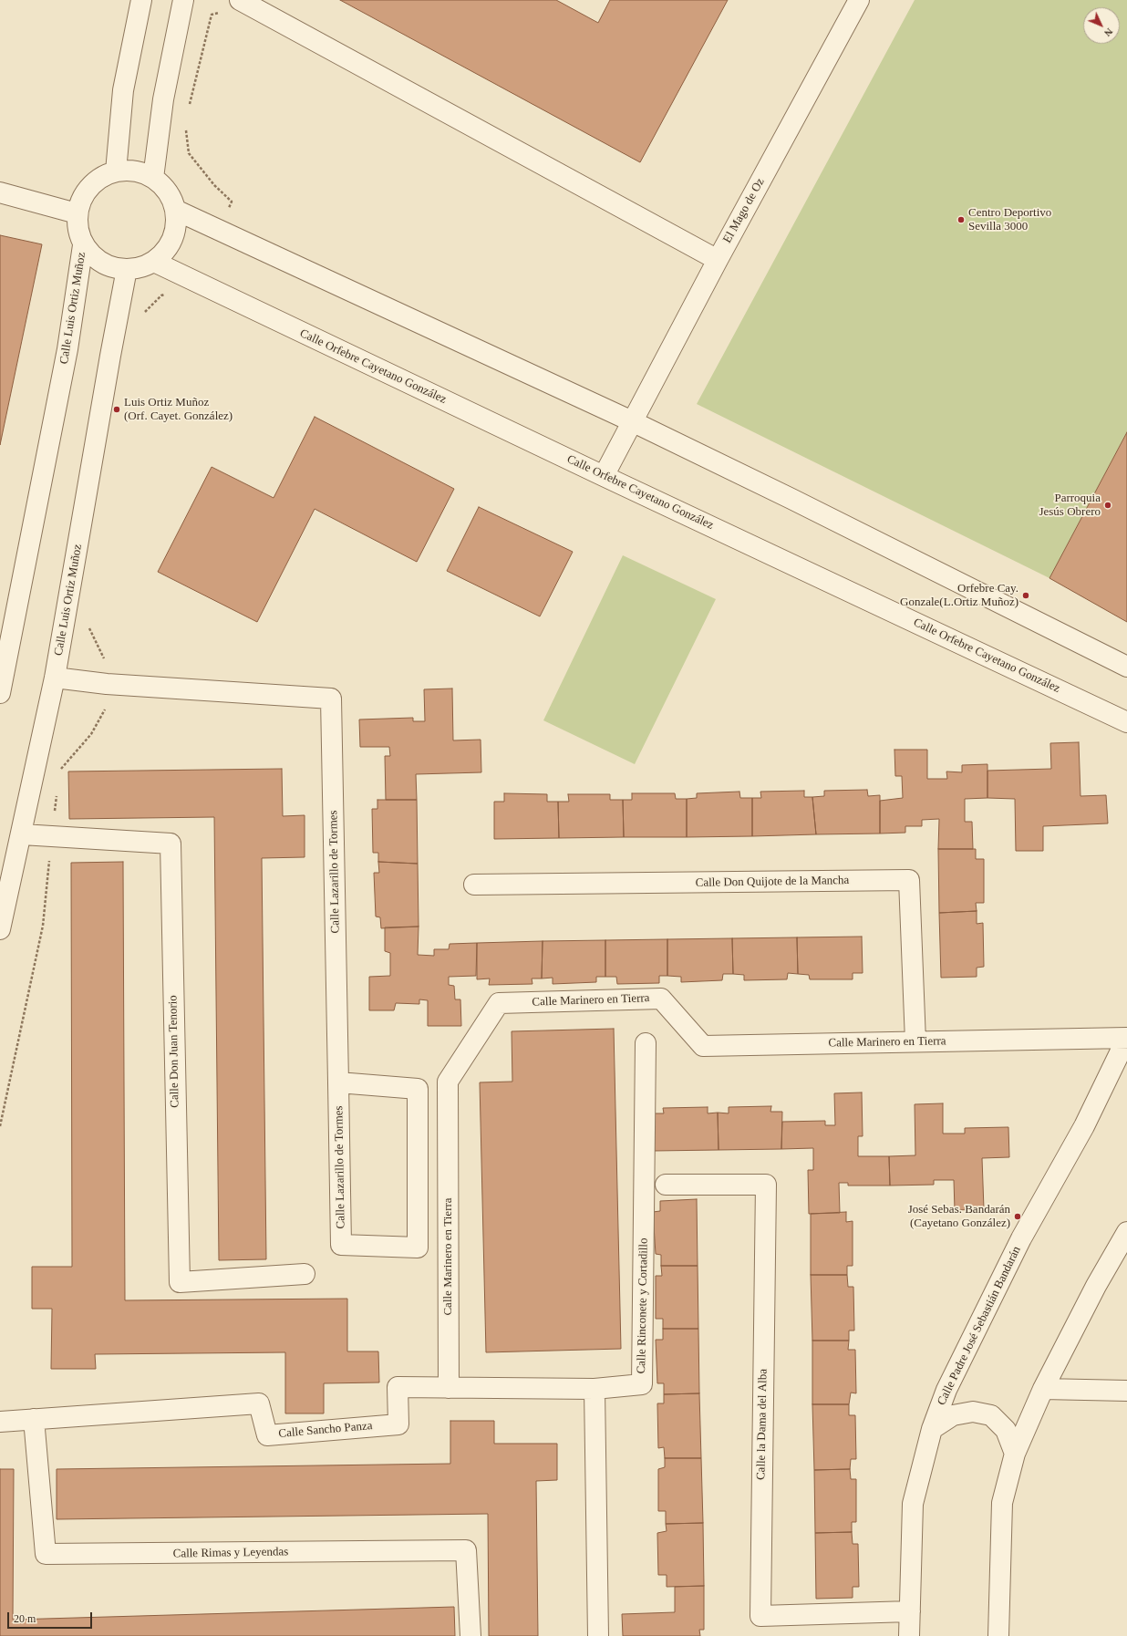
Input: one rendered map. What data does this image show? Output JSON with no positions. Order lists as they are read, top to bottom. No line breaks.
{"streets":{"street":["El Mago de Oz","Calle Luis Ortiz Muñoz","Calle Orfebre Cayetano González","Calle Lazarillo de Tormes","Calle Don Quijote de la Mancha","Calle Marinero en Tierra","Calle Don Juan Tenorio","Calle Rinconete y Cortadillo","Calle Padre José Sebastián Bandarán","Calle la Dama del Alba","Calle Sancho Panza","Calle Rimas y Leyendas"]},"crossings":[["El Mago de Oz","Calle Orfebre Cayetano González"],["Calle Luis Ortiz Muñoz","Calle Orfebre Cayetano González"],["Calle Luis Ortiz Muñoz","Calle Lazarillo de Tormes"],["Calle Luis Ortiz Muñoz","Calle Don Juan Tenorio"],["Calle Don Quijote de la Mancha","Calle Marinero en Tierra"],["Calle Marinero en Tierra","Calle Padre José Sebastián Bandarán"],["Calle Marinero en Tierra","Calle Sancho Panza"],["Calle Rinconete y Cortadillo","Calle Sancho Panza"],["Calle Padre José Sebastián Bandarán","Calle la Dama del Alba"],["Calle Sancho Panza","Calle Rimas y Leyendas"]],"places":["Centro Deportivo Sevilla 3000","Luis Ortiz Muñoz (Orf. Cayet. González)","Parroquia Jesús Obrero","Orfebre Cay. Gonzale(L.Ortiz Muñoz)","José Sebas. Bandarán (Cayetano González)"],"scale_bar":"20 m","north":"bottom right"}
